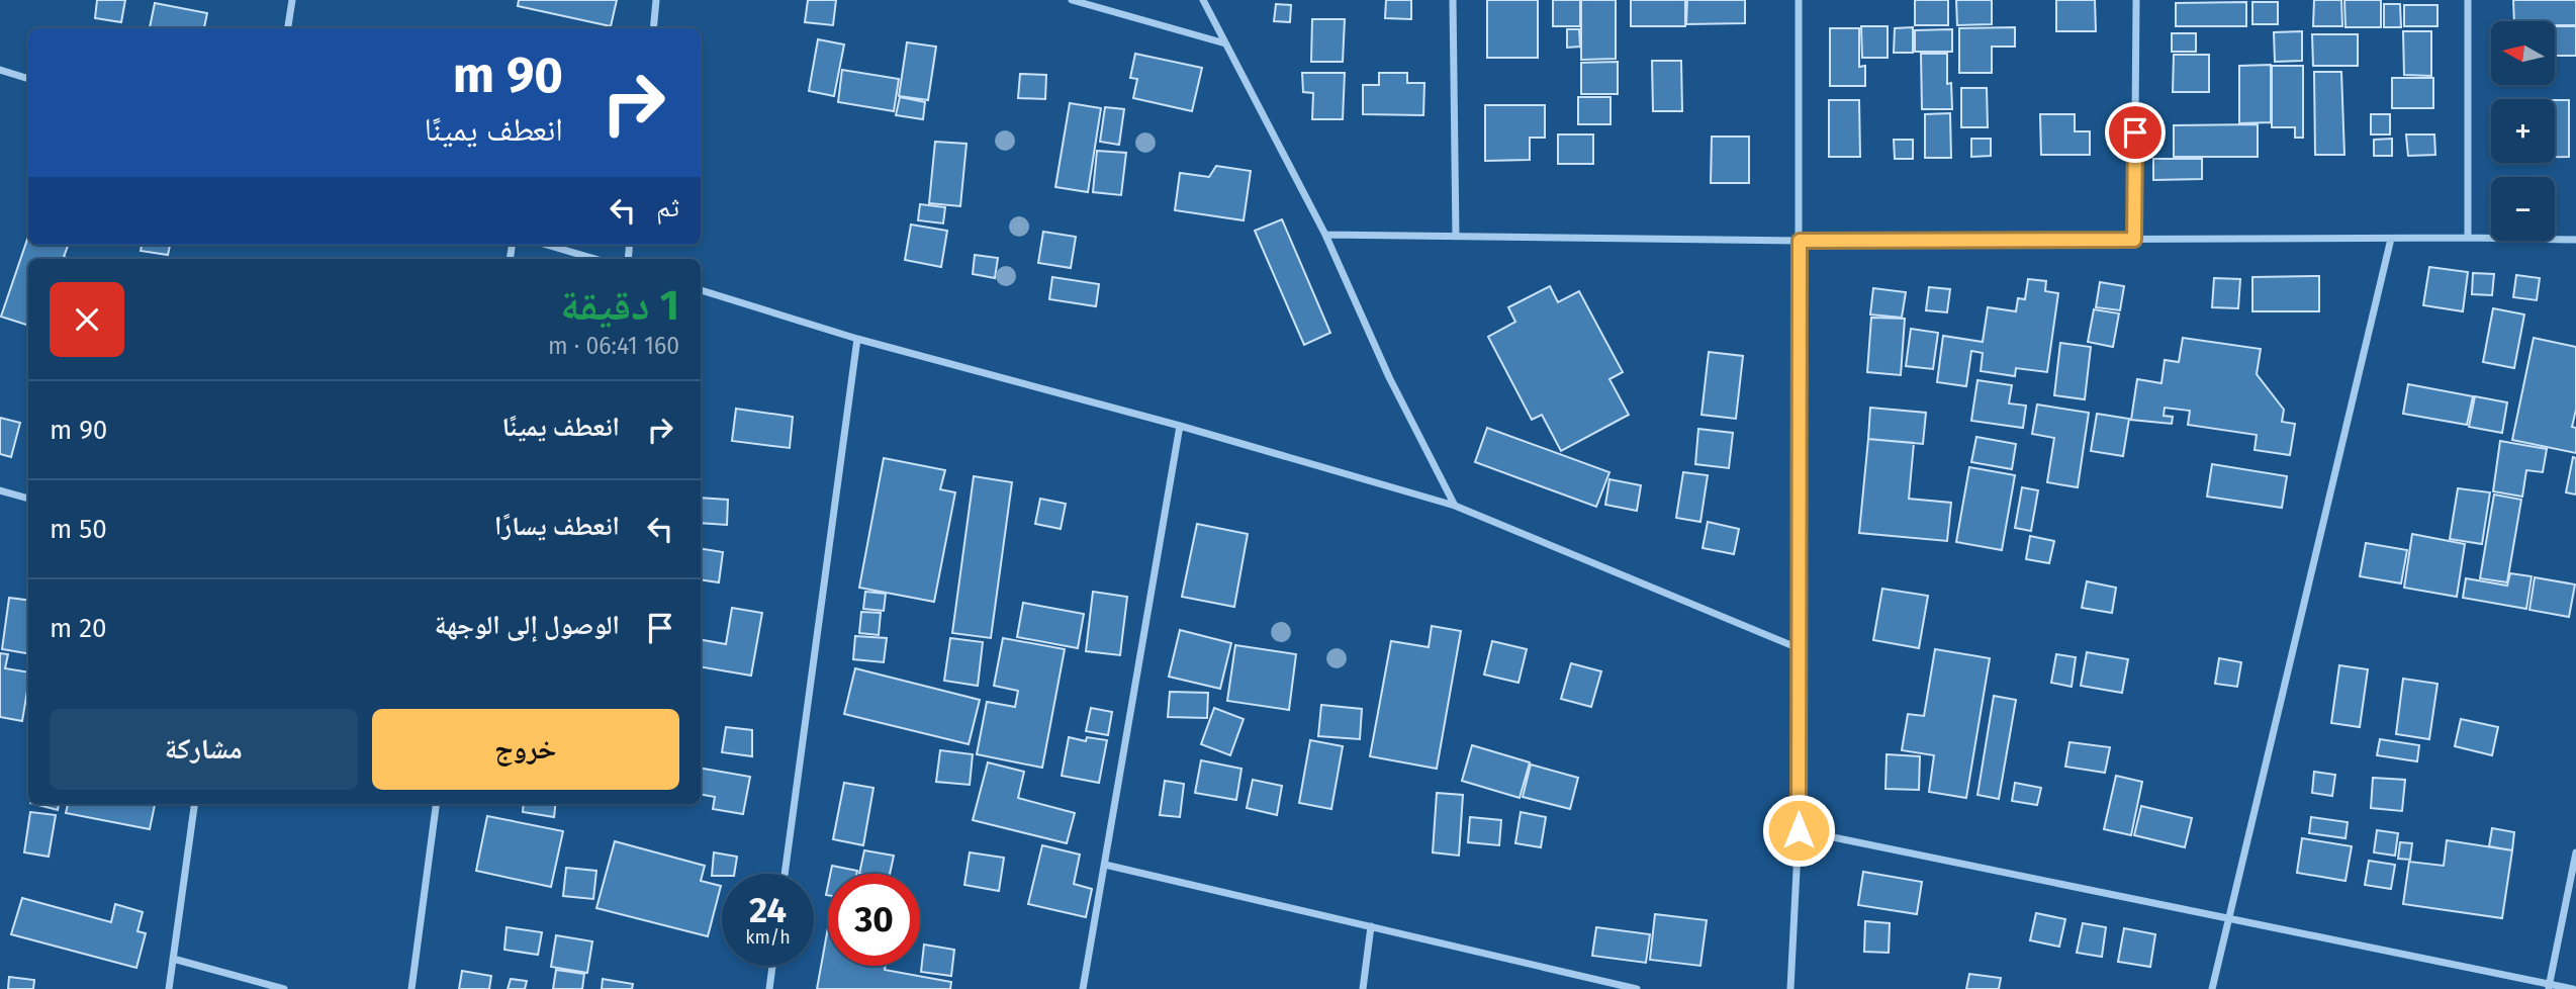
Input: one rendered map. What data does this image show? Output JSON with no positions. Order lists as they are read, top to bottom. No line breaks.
{"north":"left","page":{"map_buttons":["+","−"],"turn":["90 m","انعطف يمينًا"],"then":"ثم","heading":["1 دقيقة","160 m · 06:41"],"list":[{"name":"انعطف يمينًا","value":"90 m"},{"name":"انعطف يسارًا","value":"50 m"},{"name":"الوصول إلى الوجهة","value":"20 m"}],"buttons":["خروج","مشاركة"],"speed":"24 km/h","limit":"30"}}
